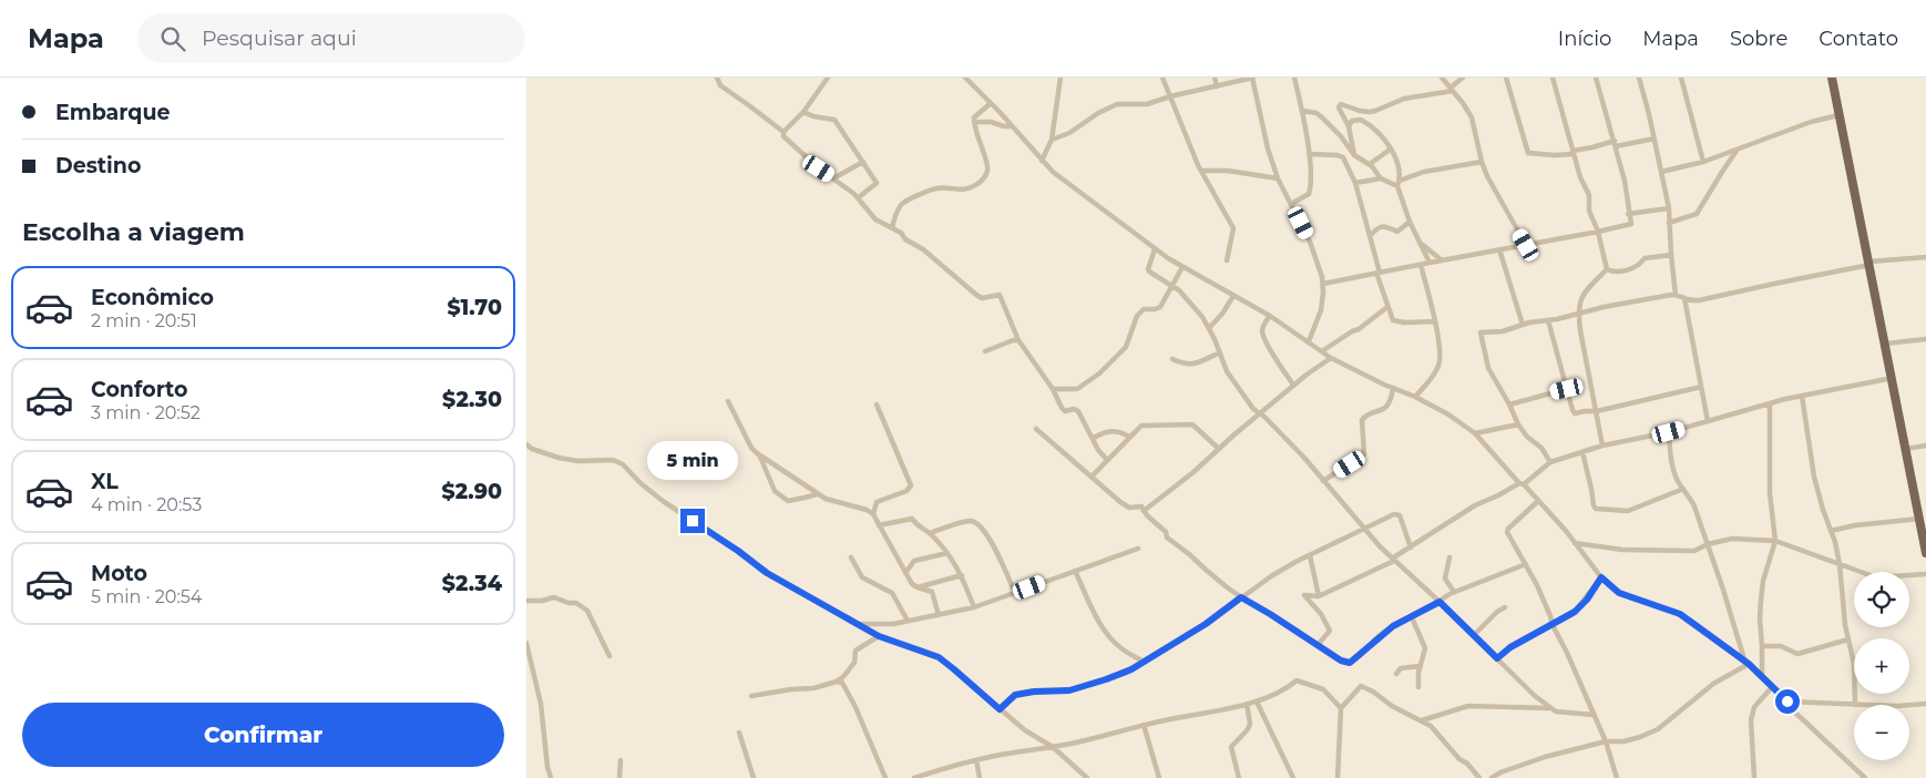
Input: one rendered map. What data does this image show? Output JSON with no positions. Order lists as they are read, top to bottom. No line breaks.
{"page":{"header":"Mapa","search":"Pesquisar aqui","nav":["Início","Mapa","Sobre","Contato"],"banner":["Embarque","Destino"],"heading":"Escolha a viagem","list":[{"name":"Econômico","note":"2 min · 20:51","value":"$1.70"},{"name":"Conforto","note":"3 min · 20:52","value":"$2.30"},{"name":"XL","note":"4 min · 20:53","value":"$2.90"},{"name":"Moto","note":"5 min · 20:54","value":"$2.34"}],"bubble":"5 min","map_buttons":["+","−"],"buttons":"Confirmar"}}
